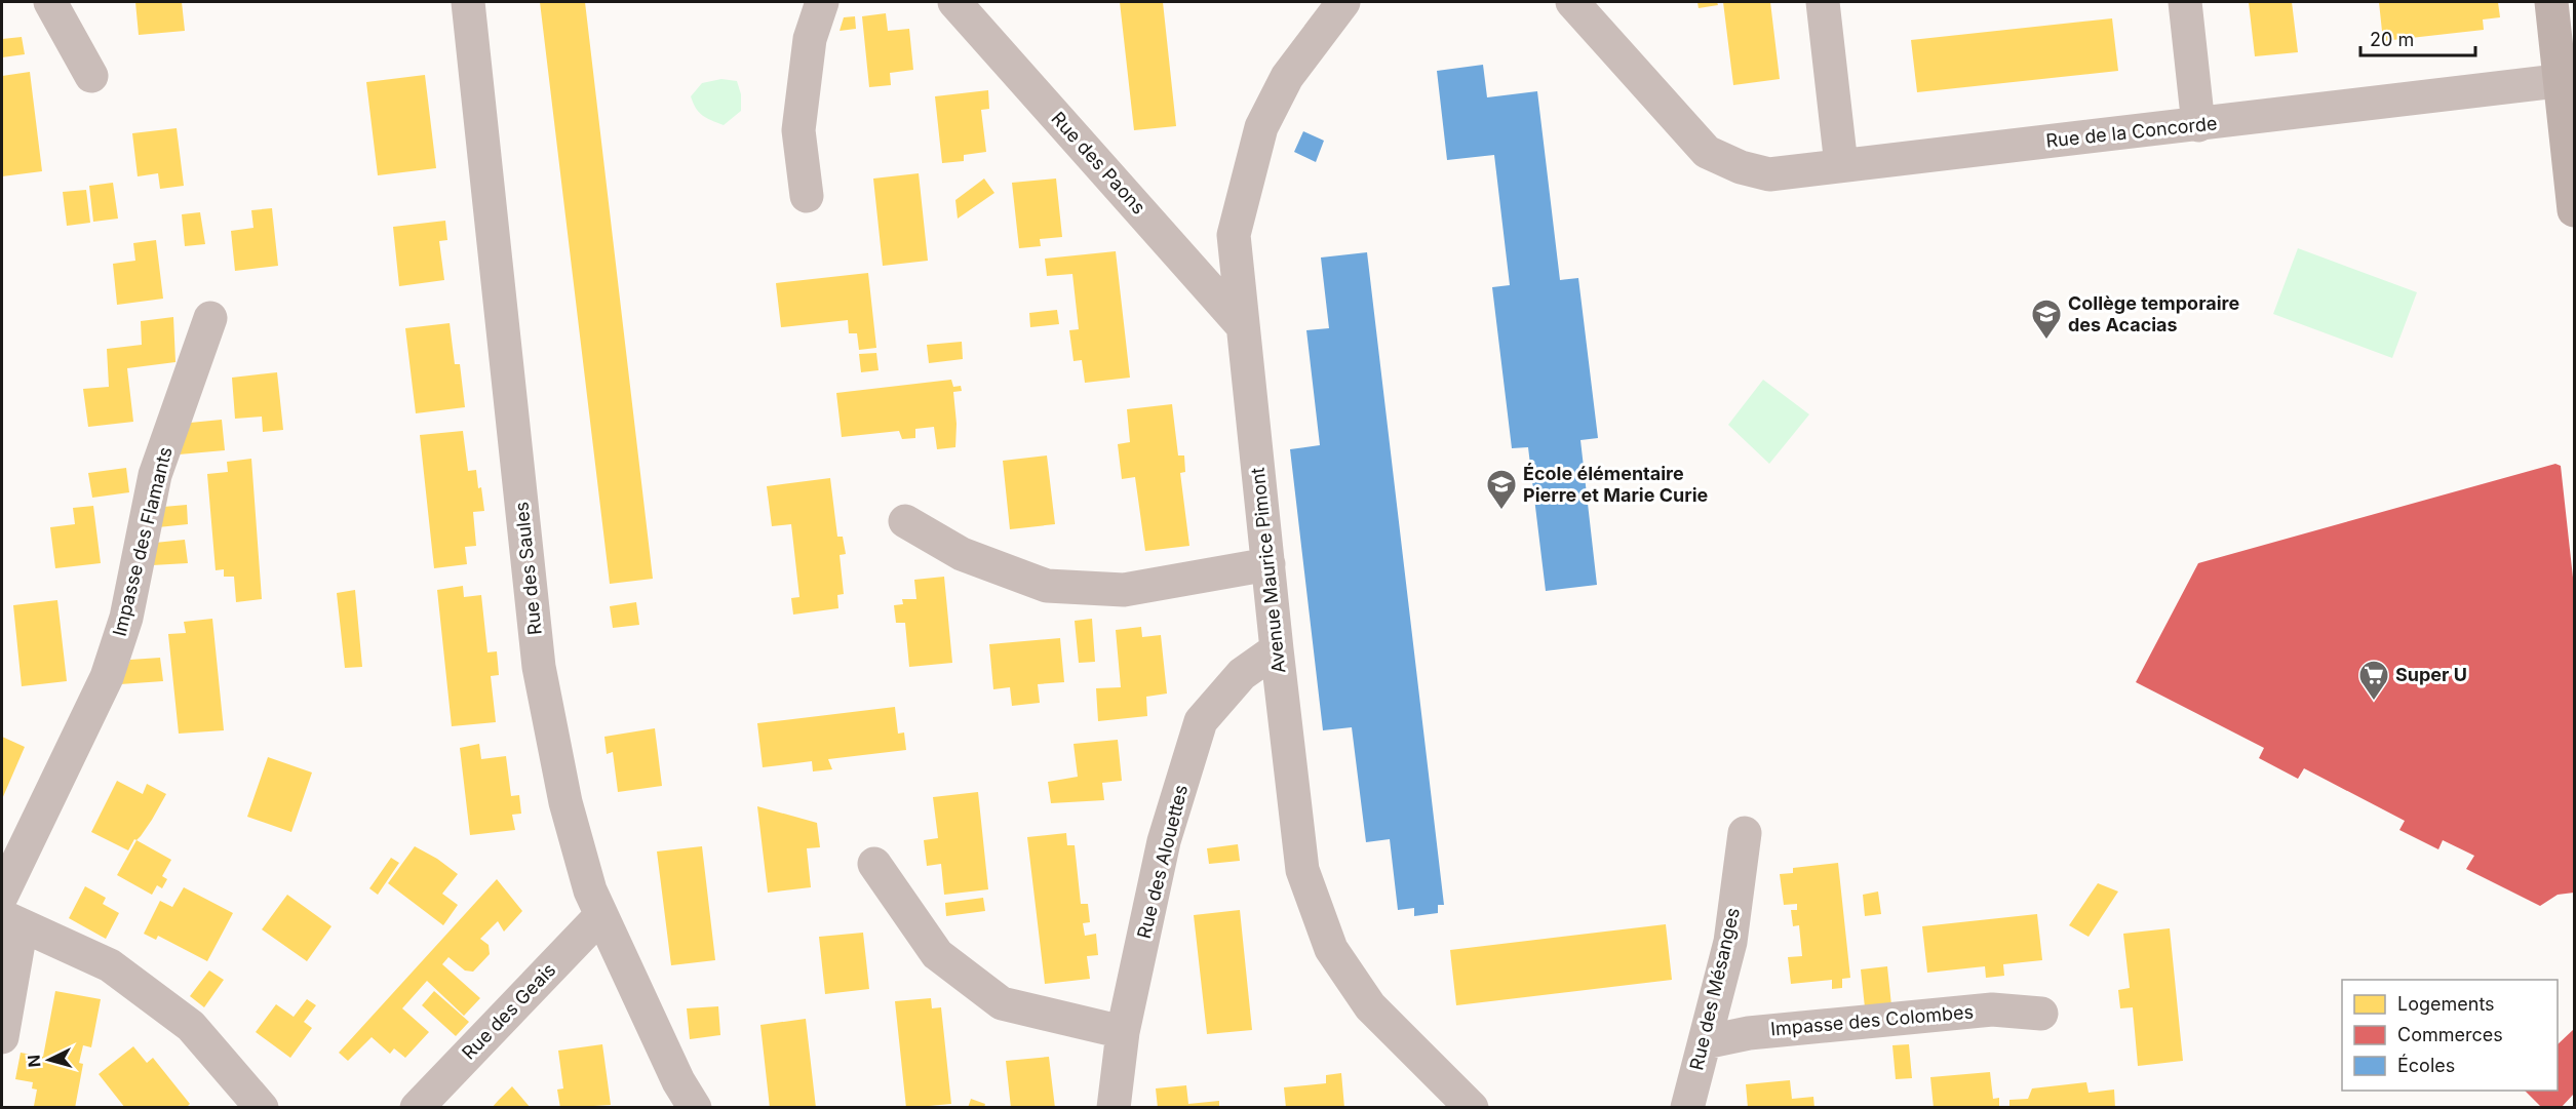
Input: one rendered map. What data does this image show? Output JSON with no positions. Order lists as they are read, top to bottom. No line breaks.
{"streets":{"street":["Rue de la Concorde","Rue des Paons","Impasse des Flamants","Rue des Saules","Avenue Maurice Pimont","Rue des Alouettes","Rue des Mésanges","Rue des Geais","Impasse des Colombes"]},"crossings":[["Rue des Paons","Avenue Maurice Pimont"],["Rue des Saules","Rue des Geais"],["Avenue Maurice Pimont","Rue des Alouettes"],["Rue des Mésanges","Impasse des Colombes"]],"places":{"school or university":["Collège temporaire des Acacias","École élémentaire Pierre et Marie Curie"],"supermarket":["Super U"]},"legend":["Logements","Commerces","Écoles"],"scale_bar":"20 m","north":"left"}
